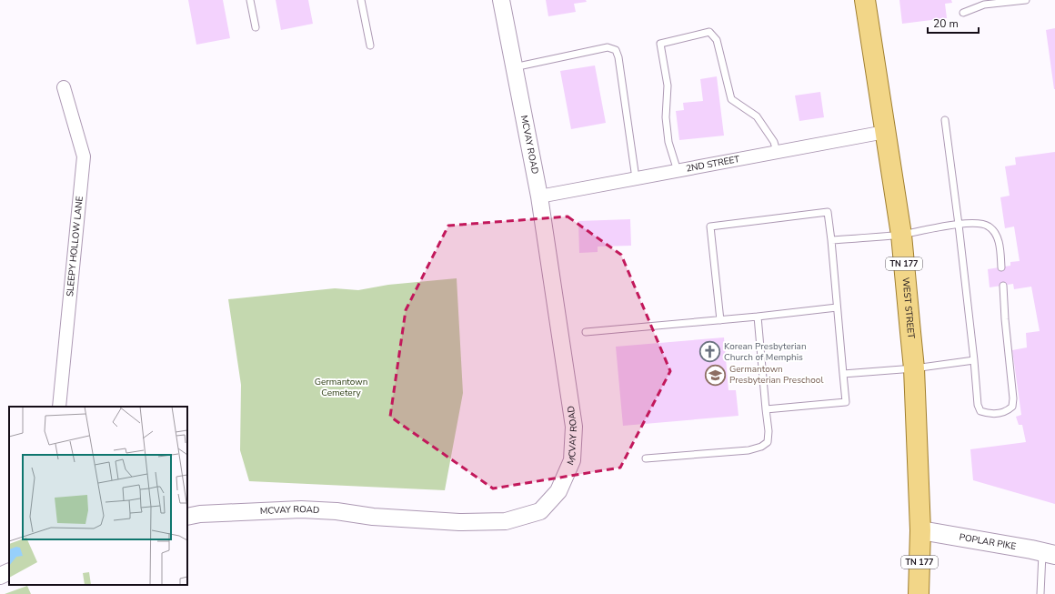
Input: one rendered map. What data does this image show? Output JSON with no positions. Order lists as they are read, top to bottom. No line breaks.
{"streets":{"main road":["TN 177","WEST STREET","POPLAR PIKE"],"street":["MCVAY ROAD","2ND STREET","SLEEPY HOLLOW LANE"]},"crossings":[["MCVAY ROAD","2ND STREET"],["2ND STREET","WEST STREET"],["TN 177","WEST STREET"],["TN 177","POPLAR PIKE"],["WEST STREET","POPLAR PIKE"]],"parks":["Germantown Cemetery"],"places":{"church":["Korean Presbyterian Church of Memphis"],"school or university":["Germantown Presbyterian Preschool"]},"scale_bar":"20 m"}
